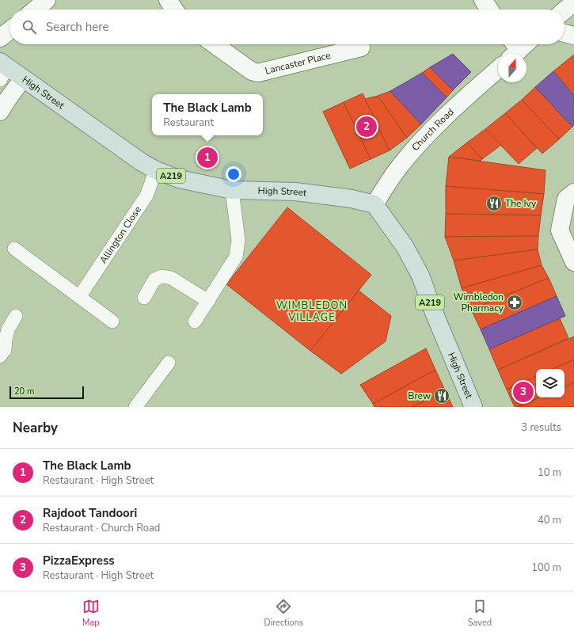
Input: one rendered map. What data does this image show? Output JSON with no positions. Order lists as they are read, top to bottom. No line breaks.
{"streets":{"main road":["High Street","A219"],"street":["Lancaster Place","Church Road"],"lane":["Allington Close"]},"crossings":[["High Street","Church Road"],["High Street","Allington Close"]],"districts":["WIMBLEDON VILLAGE"],"places":{"restaurant":["The Ivy","Brew"],"pharmacy":["Wimbledon Pharmacy"]},"scale_bar":"20 m","north":"top","page":{"search":"Search here","popup":["The Black Lamb","Restaurant"],"pins":["2","1","3"],"scale":"20 m","heading":["Nearby","3 results"],"list":[{"mark":"1","name":"The Black Lamb","note":"Restaurant · High Street","value":"10 m"},{"mark":"2","name":"Rajdoot Tandoori","note":"Restaurant · Church Road","value":"40 m"},{"mark":"3","name":"PizzaExpress","note":"Restaurant · High Street","value":"100 m"}],"nav":["Map","Directions","Saved"]}}
